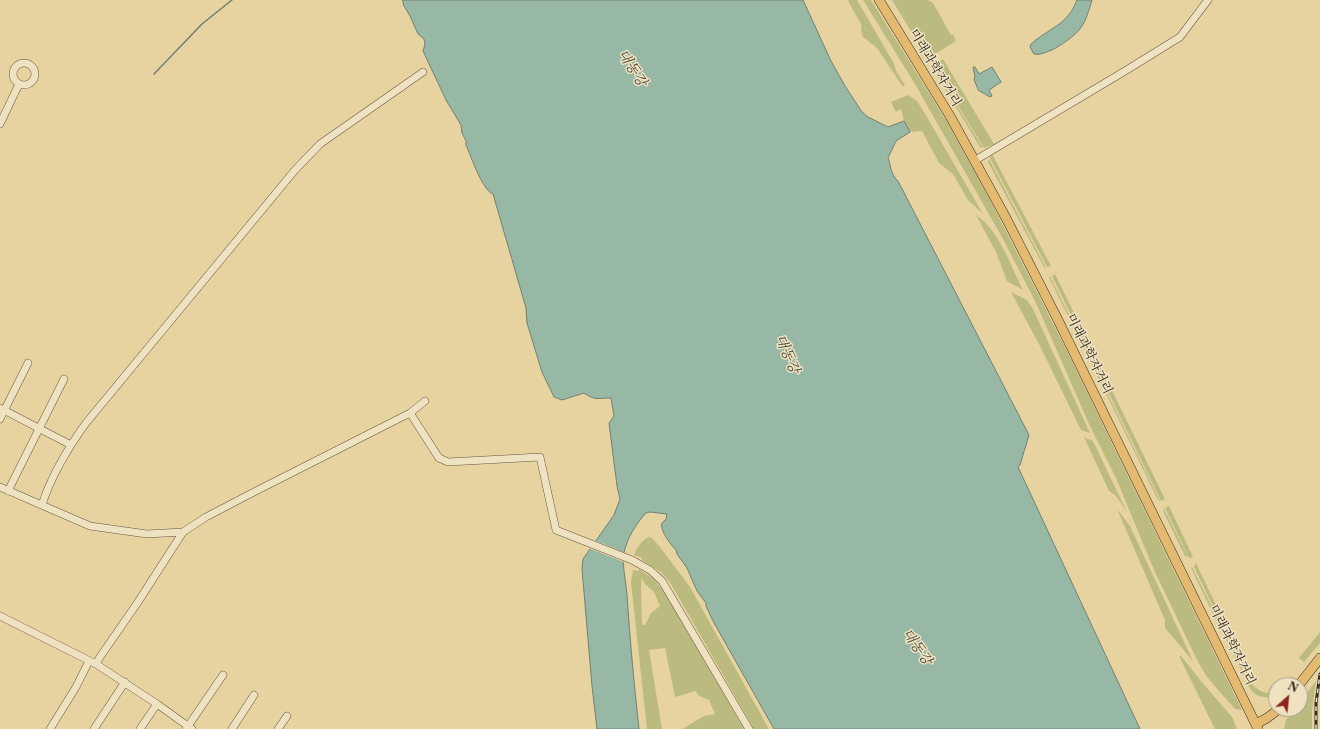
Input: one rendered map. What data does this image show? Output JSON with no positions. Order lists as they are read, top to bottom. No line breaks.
{"streets":{"main road":["미래과학자거리"]},"water":["대동강"],"north":"top right"}
